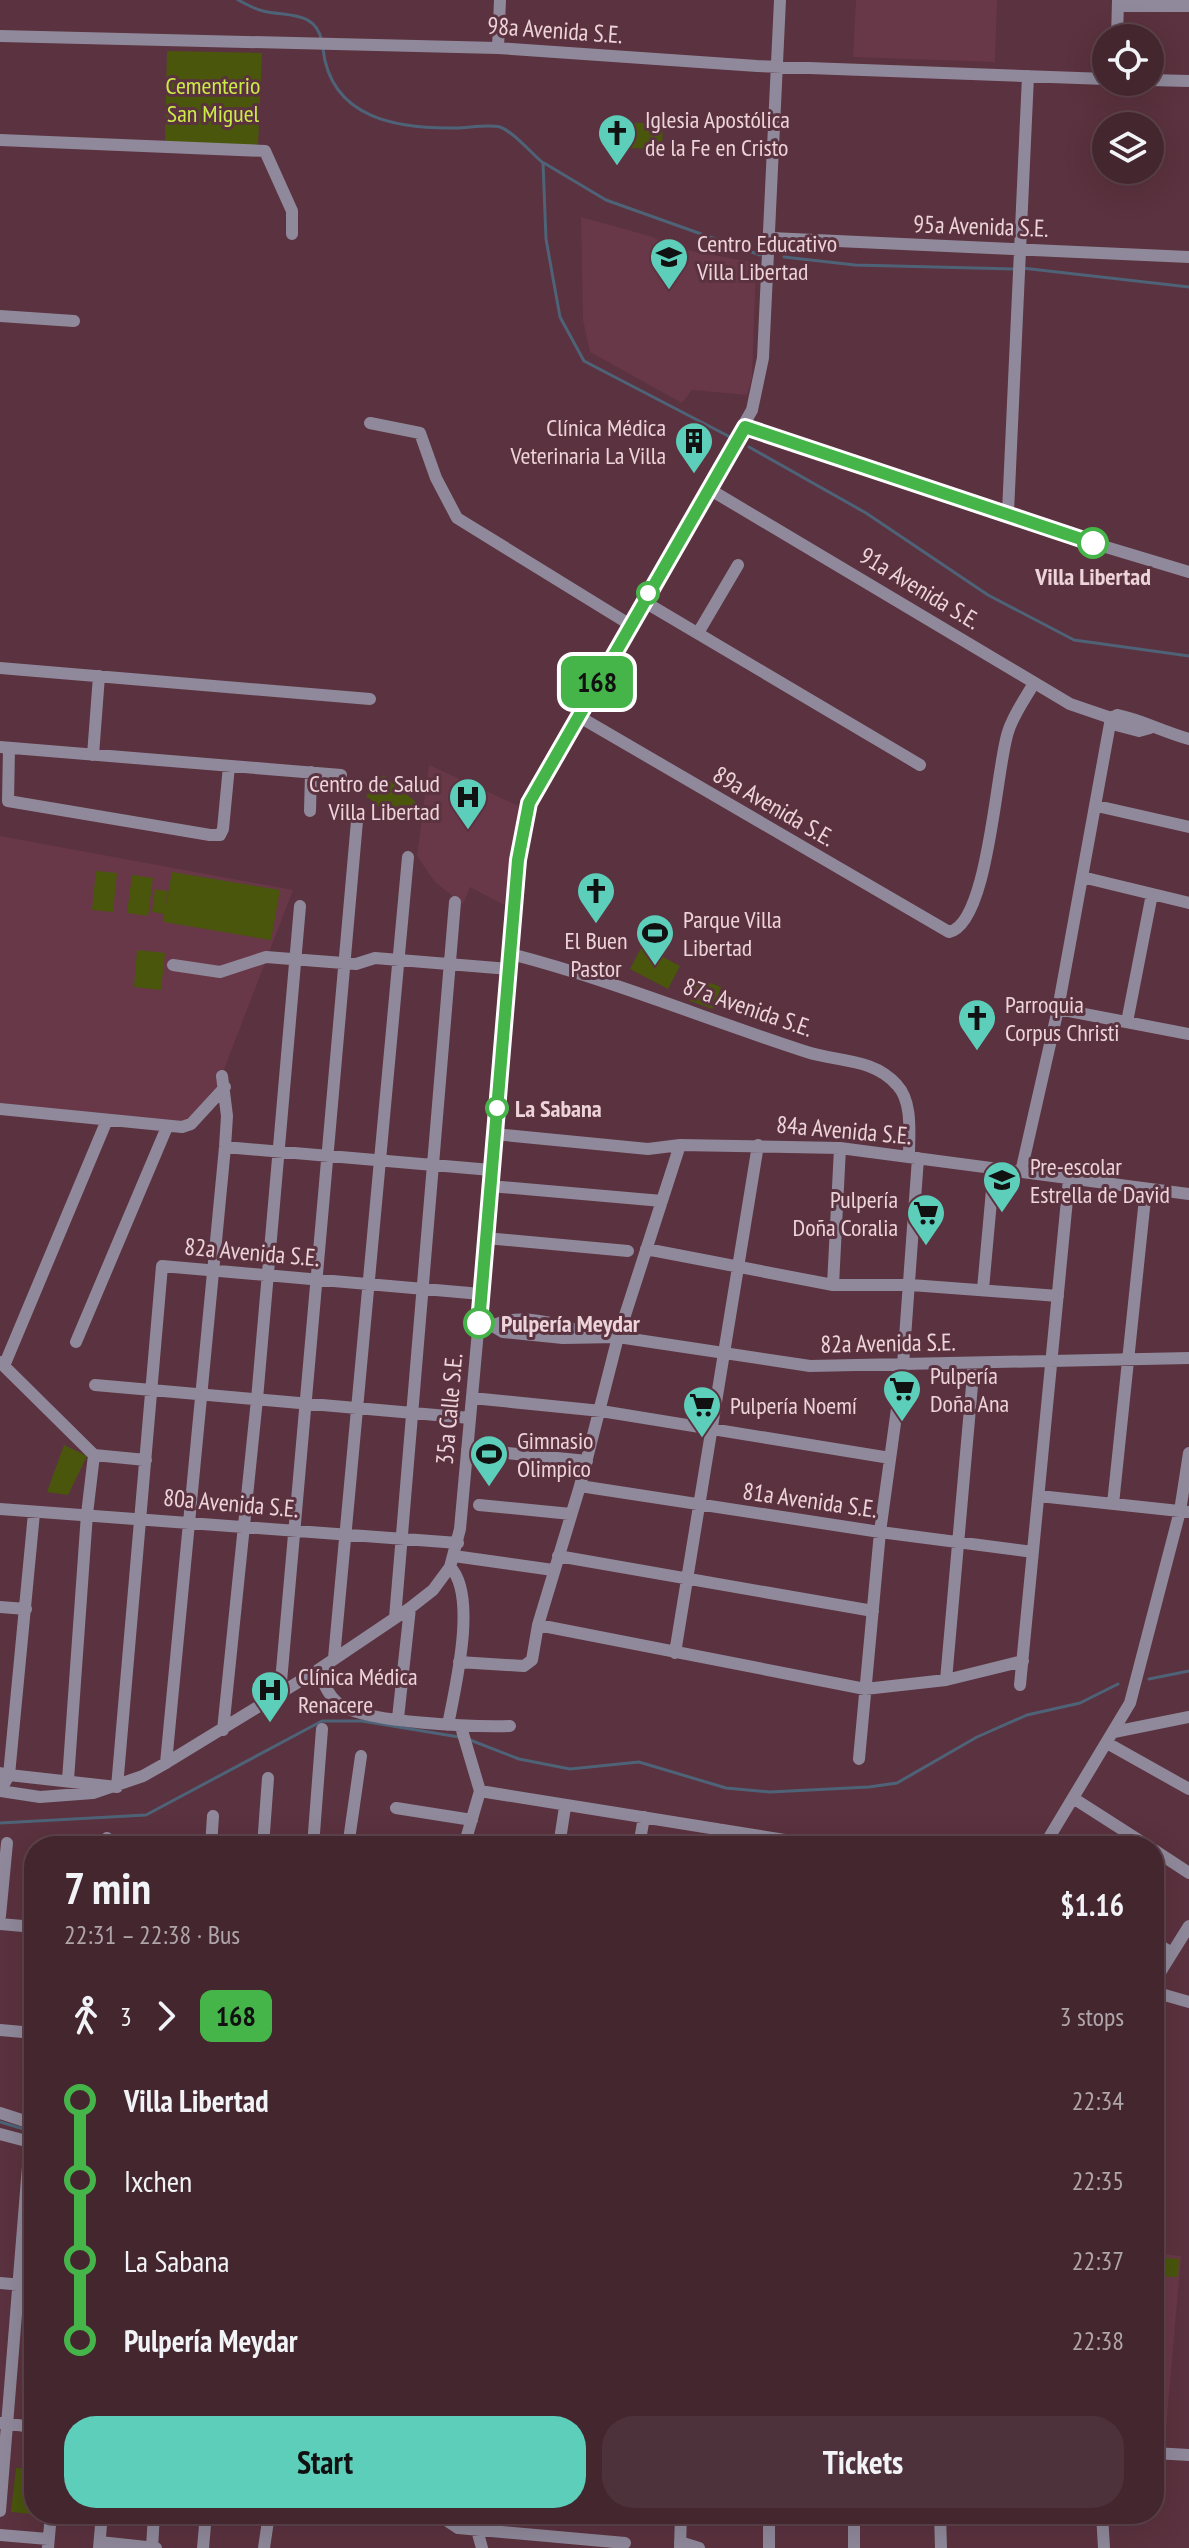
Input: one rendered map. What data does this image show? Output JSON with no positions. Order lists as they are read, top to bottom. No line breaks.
{"streets":{"street":["98a Avenida S.E.","95a Avenida S.E.","91a Avenida S.E.","89a Avenida S.E.","87a Avenida S.E.","84a Avenida S.E.","82a Avenida S.E.","35a Calle S.E.","81a Avenida S.E.","80a Avenida S.E."]},"crossings":[["98a Avenida S.E.","35a Calle S.E."],["95a Avenida S.E.","35a Calle S.E."],["91a Avenida S.E.","89a Avenida S.E."],["91a Avenida S.E.","35a Calle S.E."],["89a Avenida S.E.","35a Calle S.E."],["87a Avenida S.E.","84a Avenida S.E."],["87a Avenida S.E.","82a Avenida S.E."],["87a Avenida S.E.","35a Calle S.E."],["87a Avenida S.E.","81a Avenida S.E."],["84a Avenida S.E.","35a Calle S.E."],["82a Avenida S.E.","35a Calle S.E."],["35a Calle S.E.","80a Avenida S.E."]],"parks":["Cementerio San Miguel"],"places":{"church":["Iglesia Apostólica de la Fe en Cristo","El Buen Pastor","Parroquia Corpus Christi"],"school or university":["Centro Educativo Villa Libertad","Pre-escolar Estrella de David"],"building":["Clínica Médica Veterinaria La Villa"],"other":["Villa Libertad","La Sabana","Pulpería Meydar"],"hospital":["Centro de Salud Villa Libertad","Clínica Médica Renacere"],"sports":["Parque Villa Libertad","Gimnasio Olimpico"],"supermarket":["Pulpería Doña Coralia","Pulpería Doña Ana","Pulpería Noemí"]},"lines":["bus line 168"],"page":{"on_map":"168","heading":["7 min","22:31 – 22:38 · Bus","$1.16"],"legs":["3","168","3 stops"],"list":[{"name":"Villa Libertad","value":"22:34"},{"name":"Ixchen","value":"22:35"},{"name":"La Sabana","value":"22:37"},{"name":"Pulpería Meydar","value":"22:38"}],"buttons":["Start","Tickets"]}}
